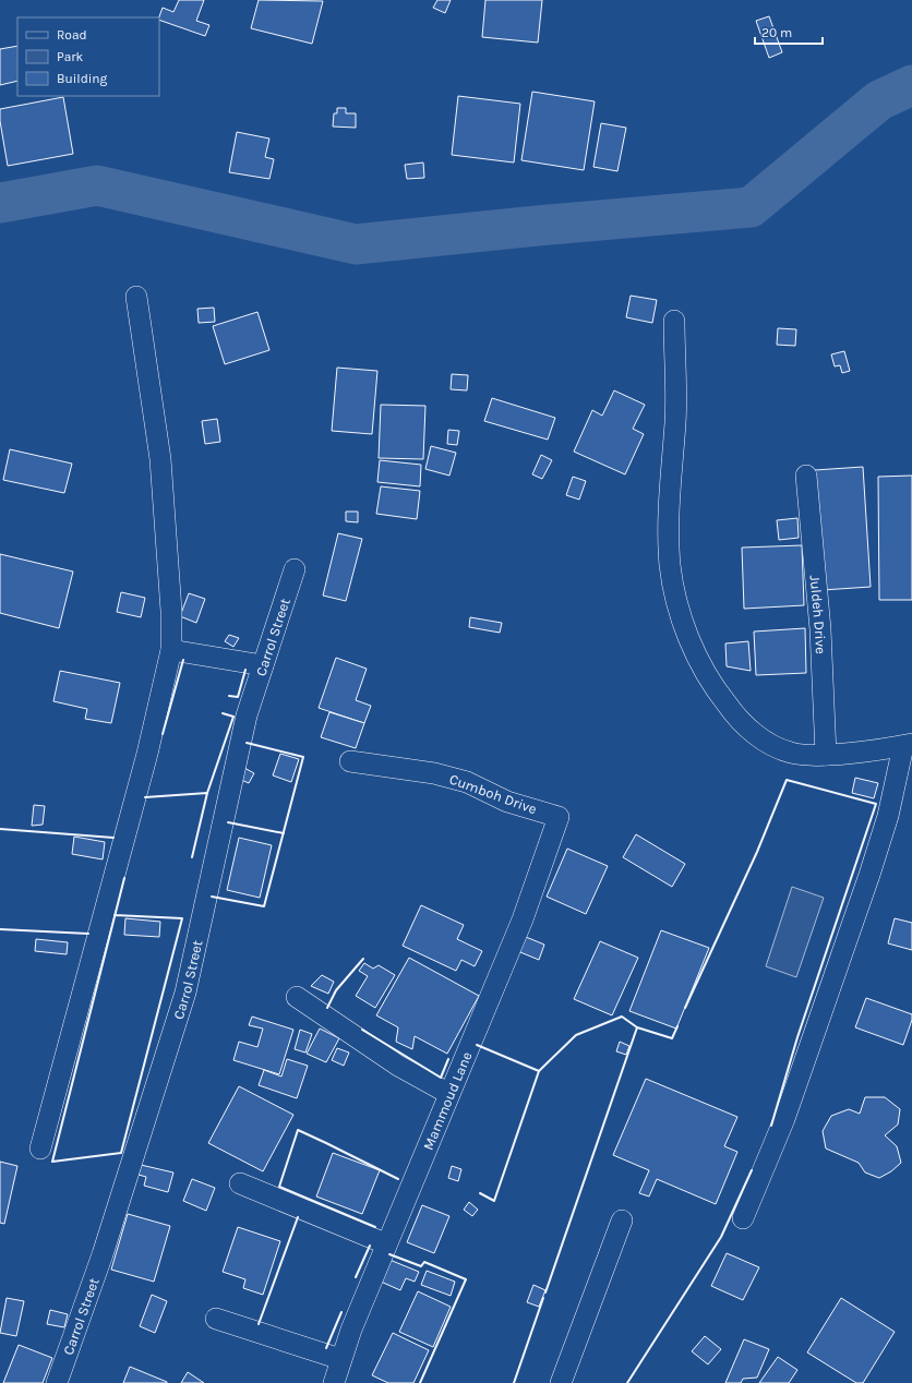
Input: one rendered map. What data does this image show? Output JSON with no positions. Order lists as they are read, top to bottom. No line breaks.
{"streets":{"street":["Juldeh Drive","Carrol Street","Cumboh Drive","Mammoud Lane"]},"crossings":[["Cumboh Drive","Mammoud Lane"]],"legend":["Road","Park","Building"],"scale_bar":"20 m"}
